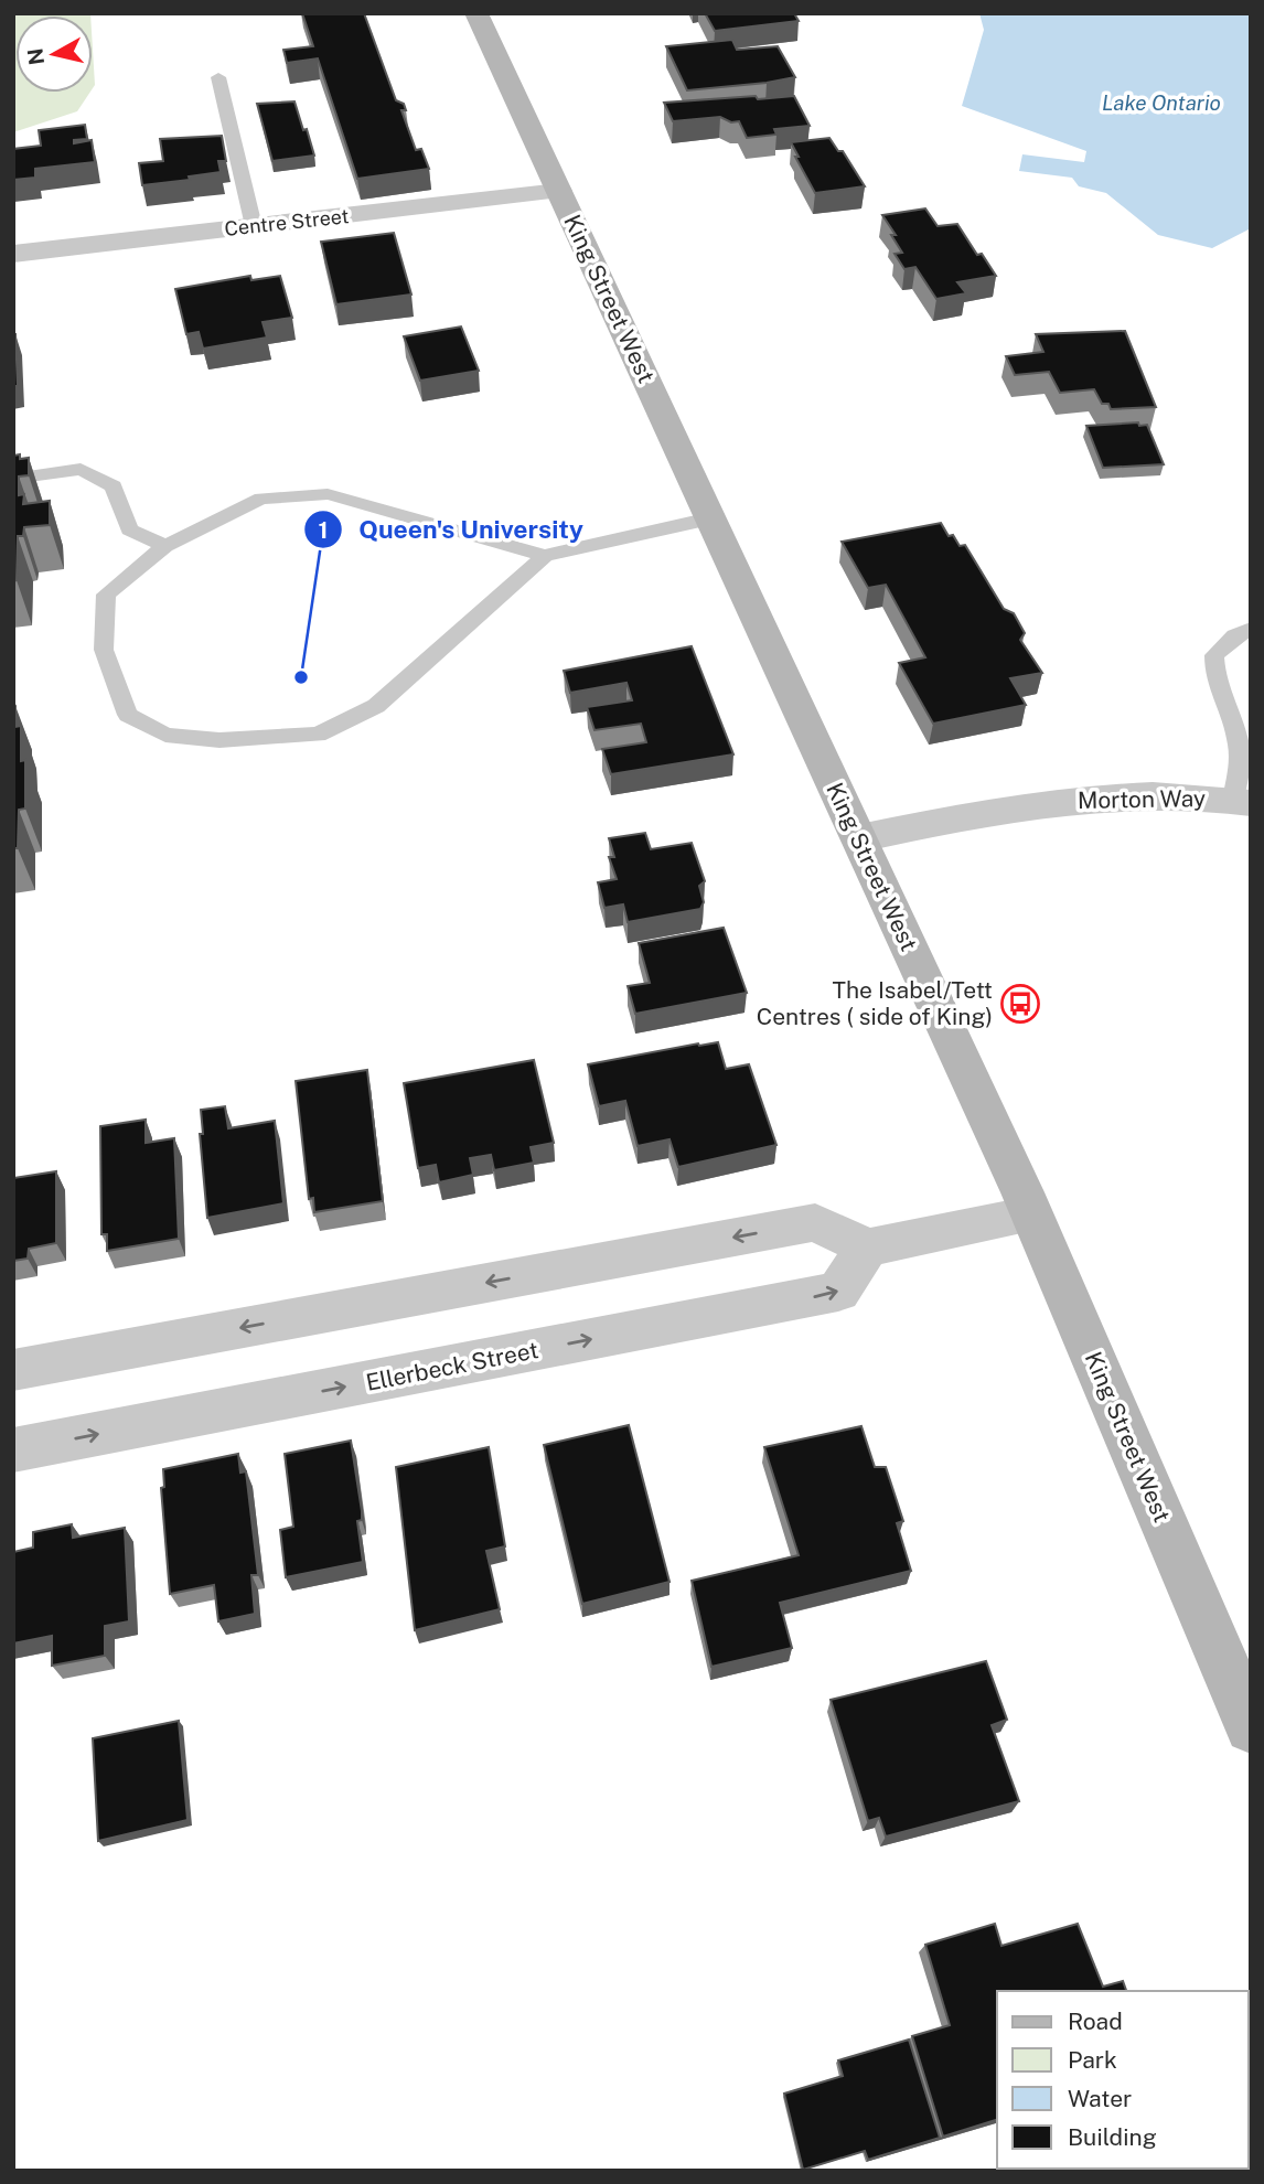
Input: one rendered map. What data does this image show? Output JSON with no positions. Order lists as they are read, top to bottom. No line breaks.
{"streets":{"main road":["King Street West"],"street":["Centre Street","Morton Way","Ellerbeck Street"]},"crossings":[["Centre Street","King Street West"],["King Street West","Morton Way"]],"water":["Lake Ontario"],"places":{"other":["Queen's University"],"bus stop":["The Isabel/Tett Centres ( side of King)"]},"legend":["Road","Park","Water","Building"],"north":"left"}
